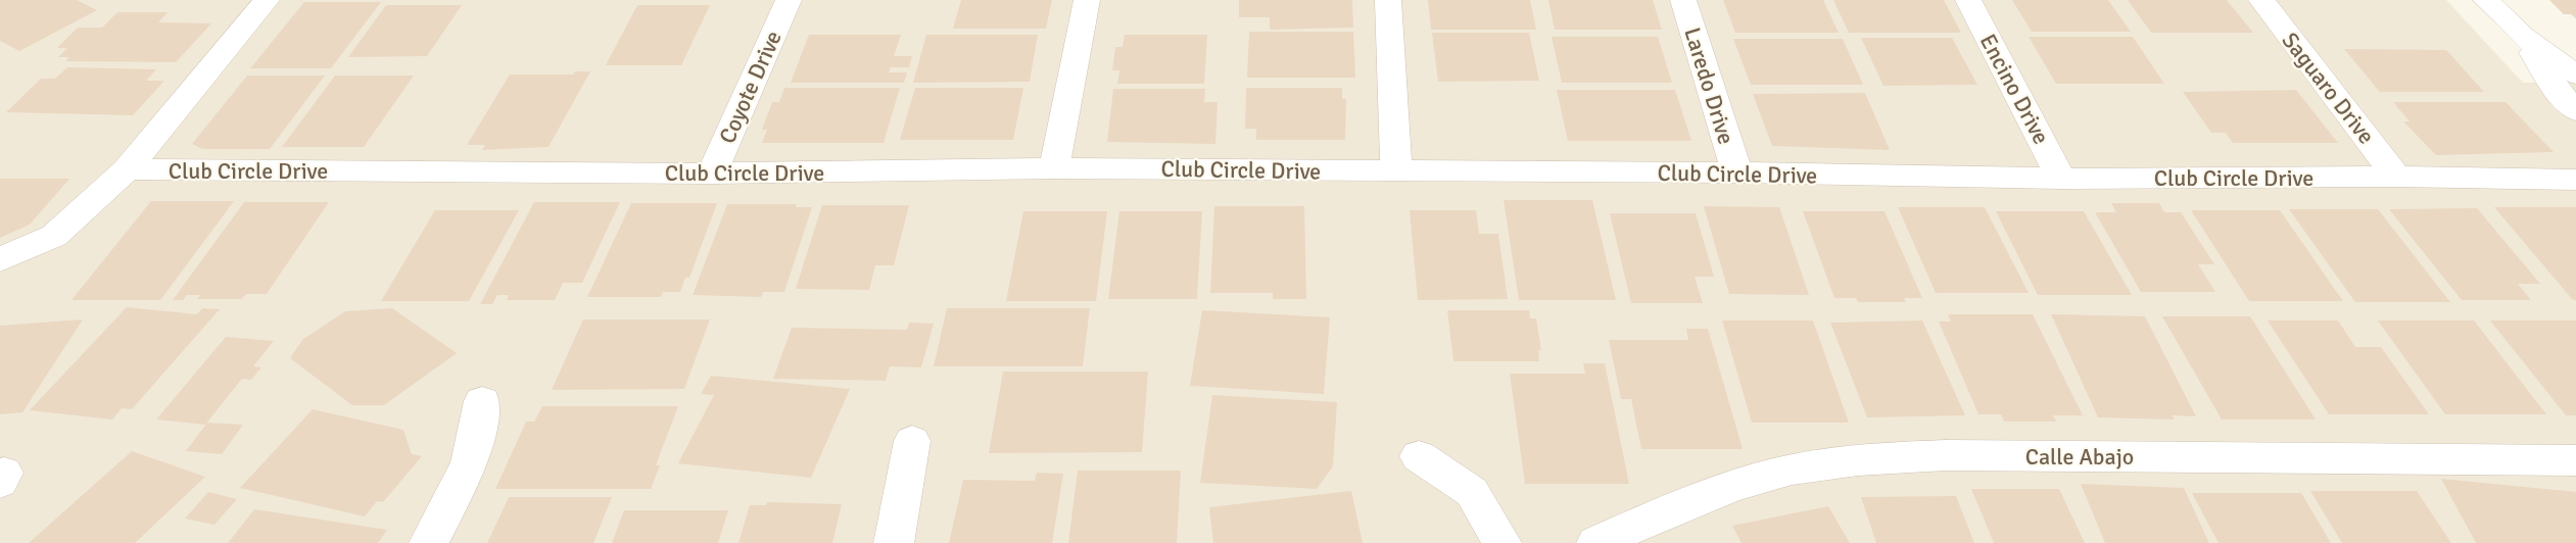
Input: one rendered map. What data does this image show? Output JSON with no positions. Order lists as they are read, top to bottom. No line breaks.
{"streets":{"street":["Laredo Drive","Coyote Drive","Saguaro Drive","Encino Drive","Club Circle Drive","Calle Abajo"]},"crossings":[["Laredo Drive","Club Circle Drive"],["Coyote Drive","Club Circle Drive"],["Saguaro Drive","Club Circle Drive"],["Encino Drive","Club Circle Drive"]]}
